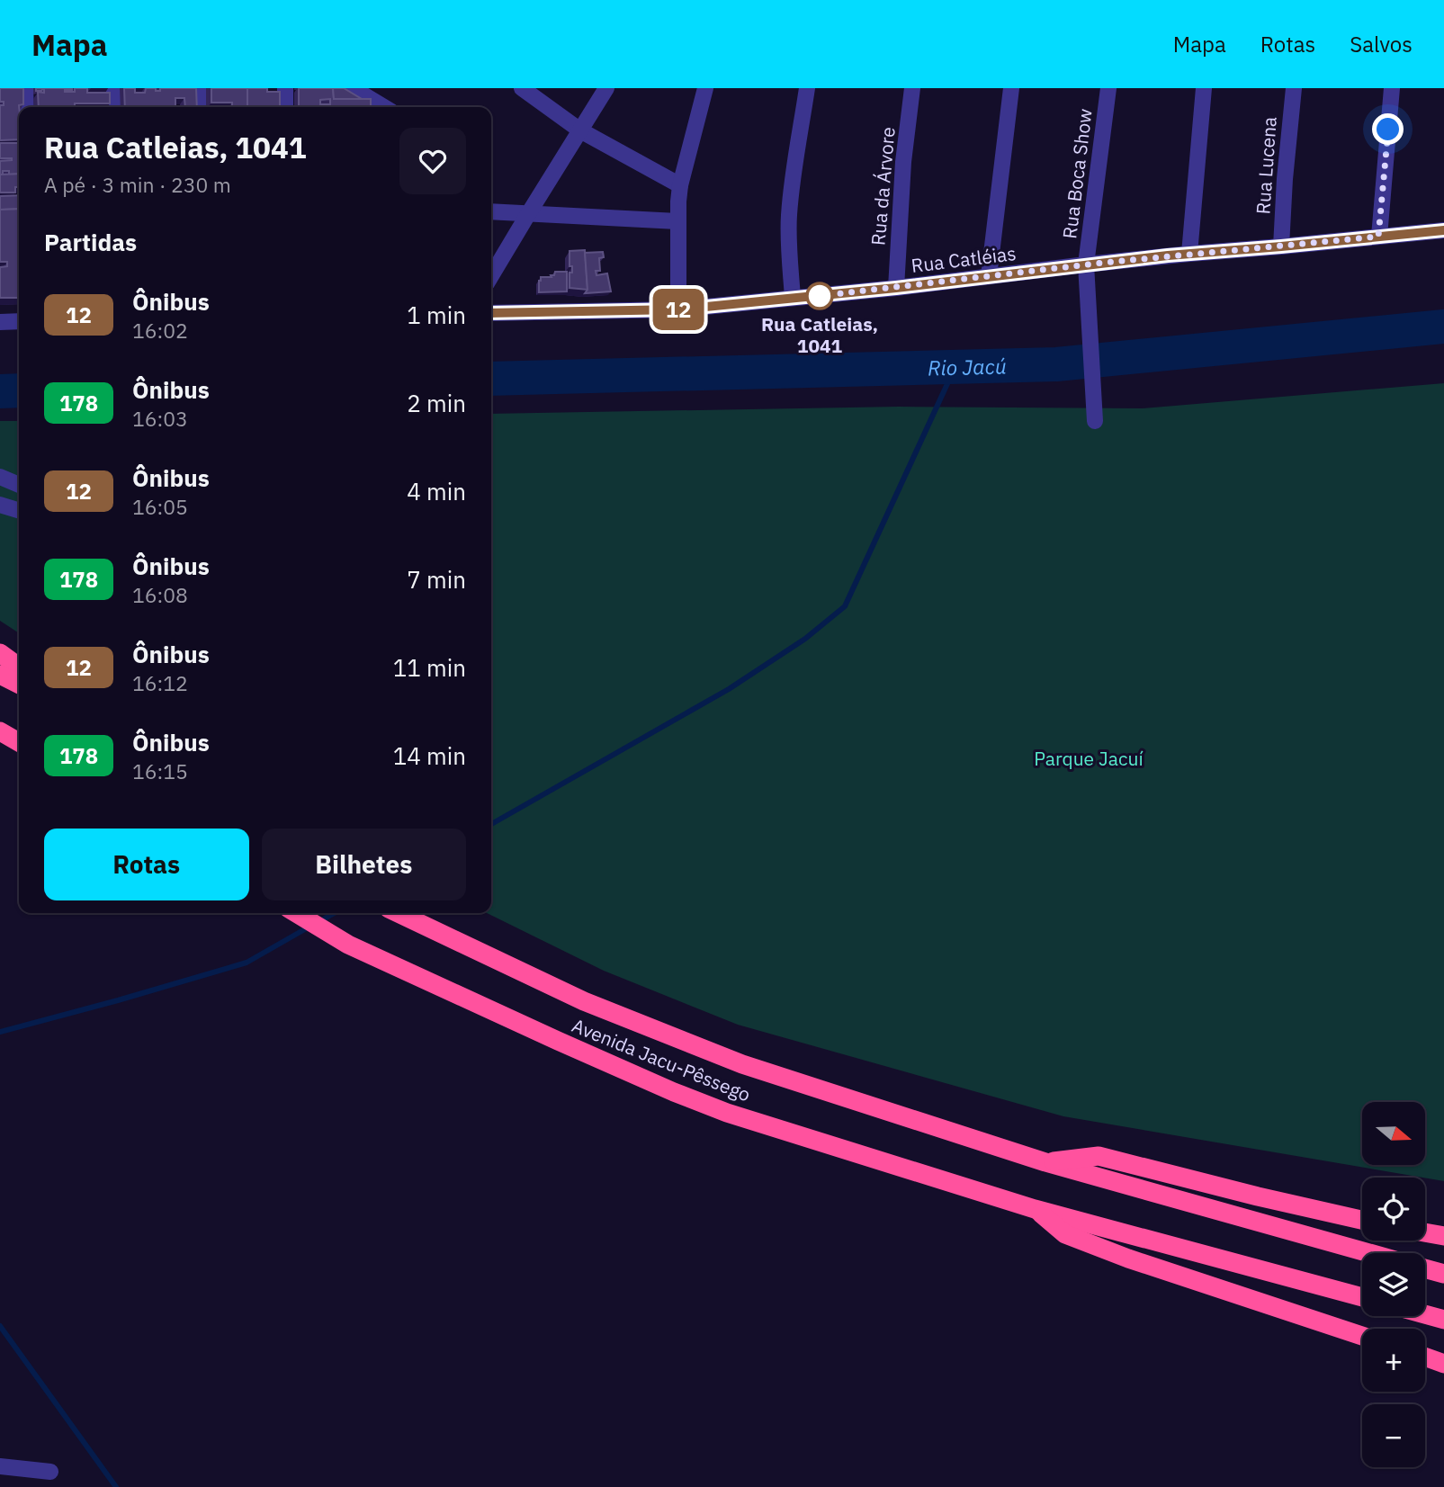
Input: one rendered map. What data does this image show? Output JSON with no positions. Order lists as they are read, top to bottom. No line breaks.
{"streets":{"highway":["Avenida Jacu-Pêssego"],"street":["Rua Lucena","Rua Boca Show","Rua da Árvore","Rua Catléias"]},"crossings":[["Rua Lucena","Rua Catléias"],["Rua Boca Show","Rua Catléias"],["Rua da Árvore","Rua Catléias"]],"water":["Rio Jacú"],"parks":["Parque Jacuí"],"places":["Rua Catleias, 1041"],"lines":["bus line 12"],"north":"right","page":{"header":"Mapa","nav":["Mapa","Rotas","Salvos"],"on_map":"12","heading":[["Rua Catleias, 1041","A pé · 3 min · 230 m"],"Partidas"],"list":[{"mark":"12","name":"Ônibus","note":"16:02","value":"1 min"},{"mark":"178","name":"Ônibus","note":"16:03","value":"2 min"},{"mark":"12","name":"Ônibus","note":"16:05","value":"4 min"},{"mark":"178","name":"Ônibus","note":"16:08","value":"7 min"},{"mark":"12","name":"Ônibus","note":"16:12","value":"11 min"},{"mark":"178","name":"Ônibus","note":"16:15","value":"14 min"}],"buttons":["Rotas","Bilhetes"],"map_buttons":["+","−"]}}
